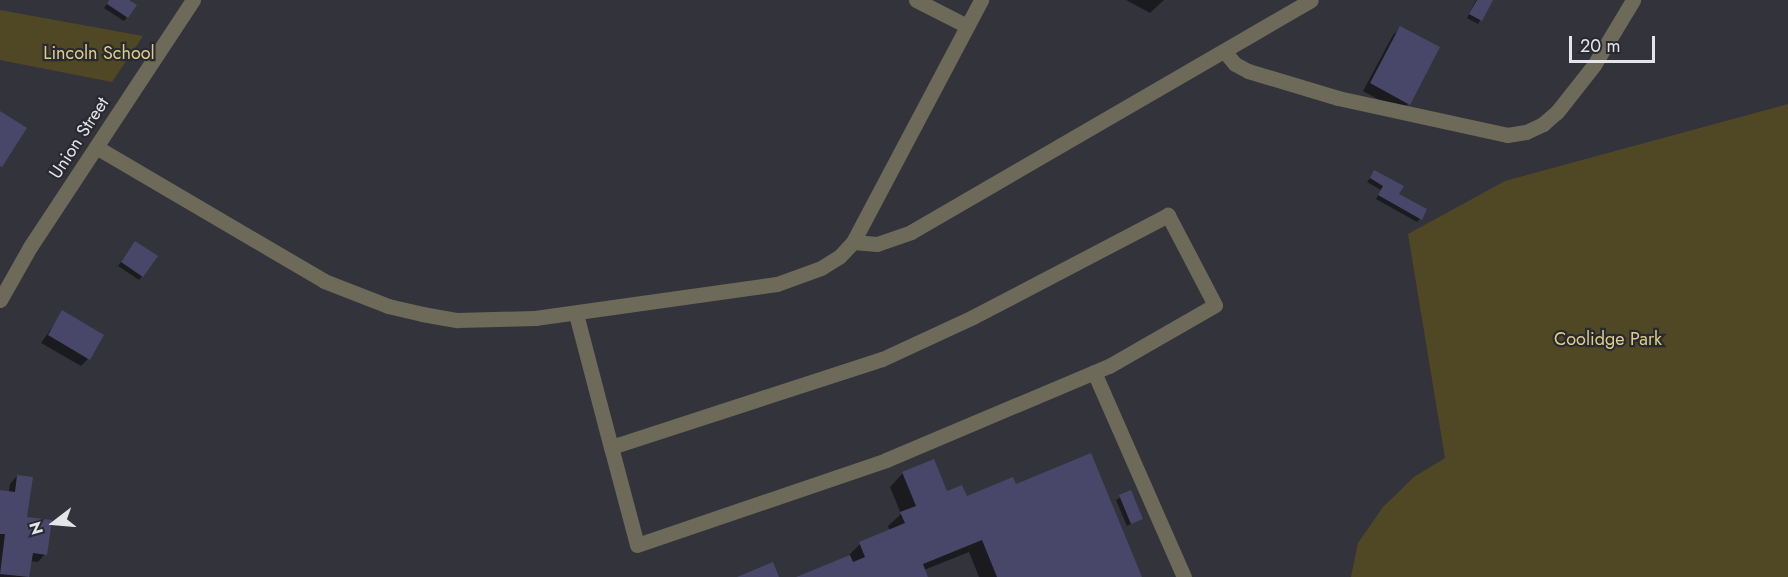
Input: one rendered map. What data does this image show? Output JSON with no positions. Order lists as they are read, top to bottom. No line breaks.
{"streets":{"street":["Union Street"]},"parks":["Lincoln School","Coolidge Park"],"scale_bar":"20 m","north":"left"}
